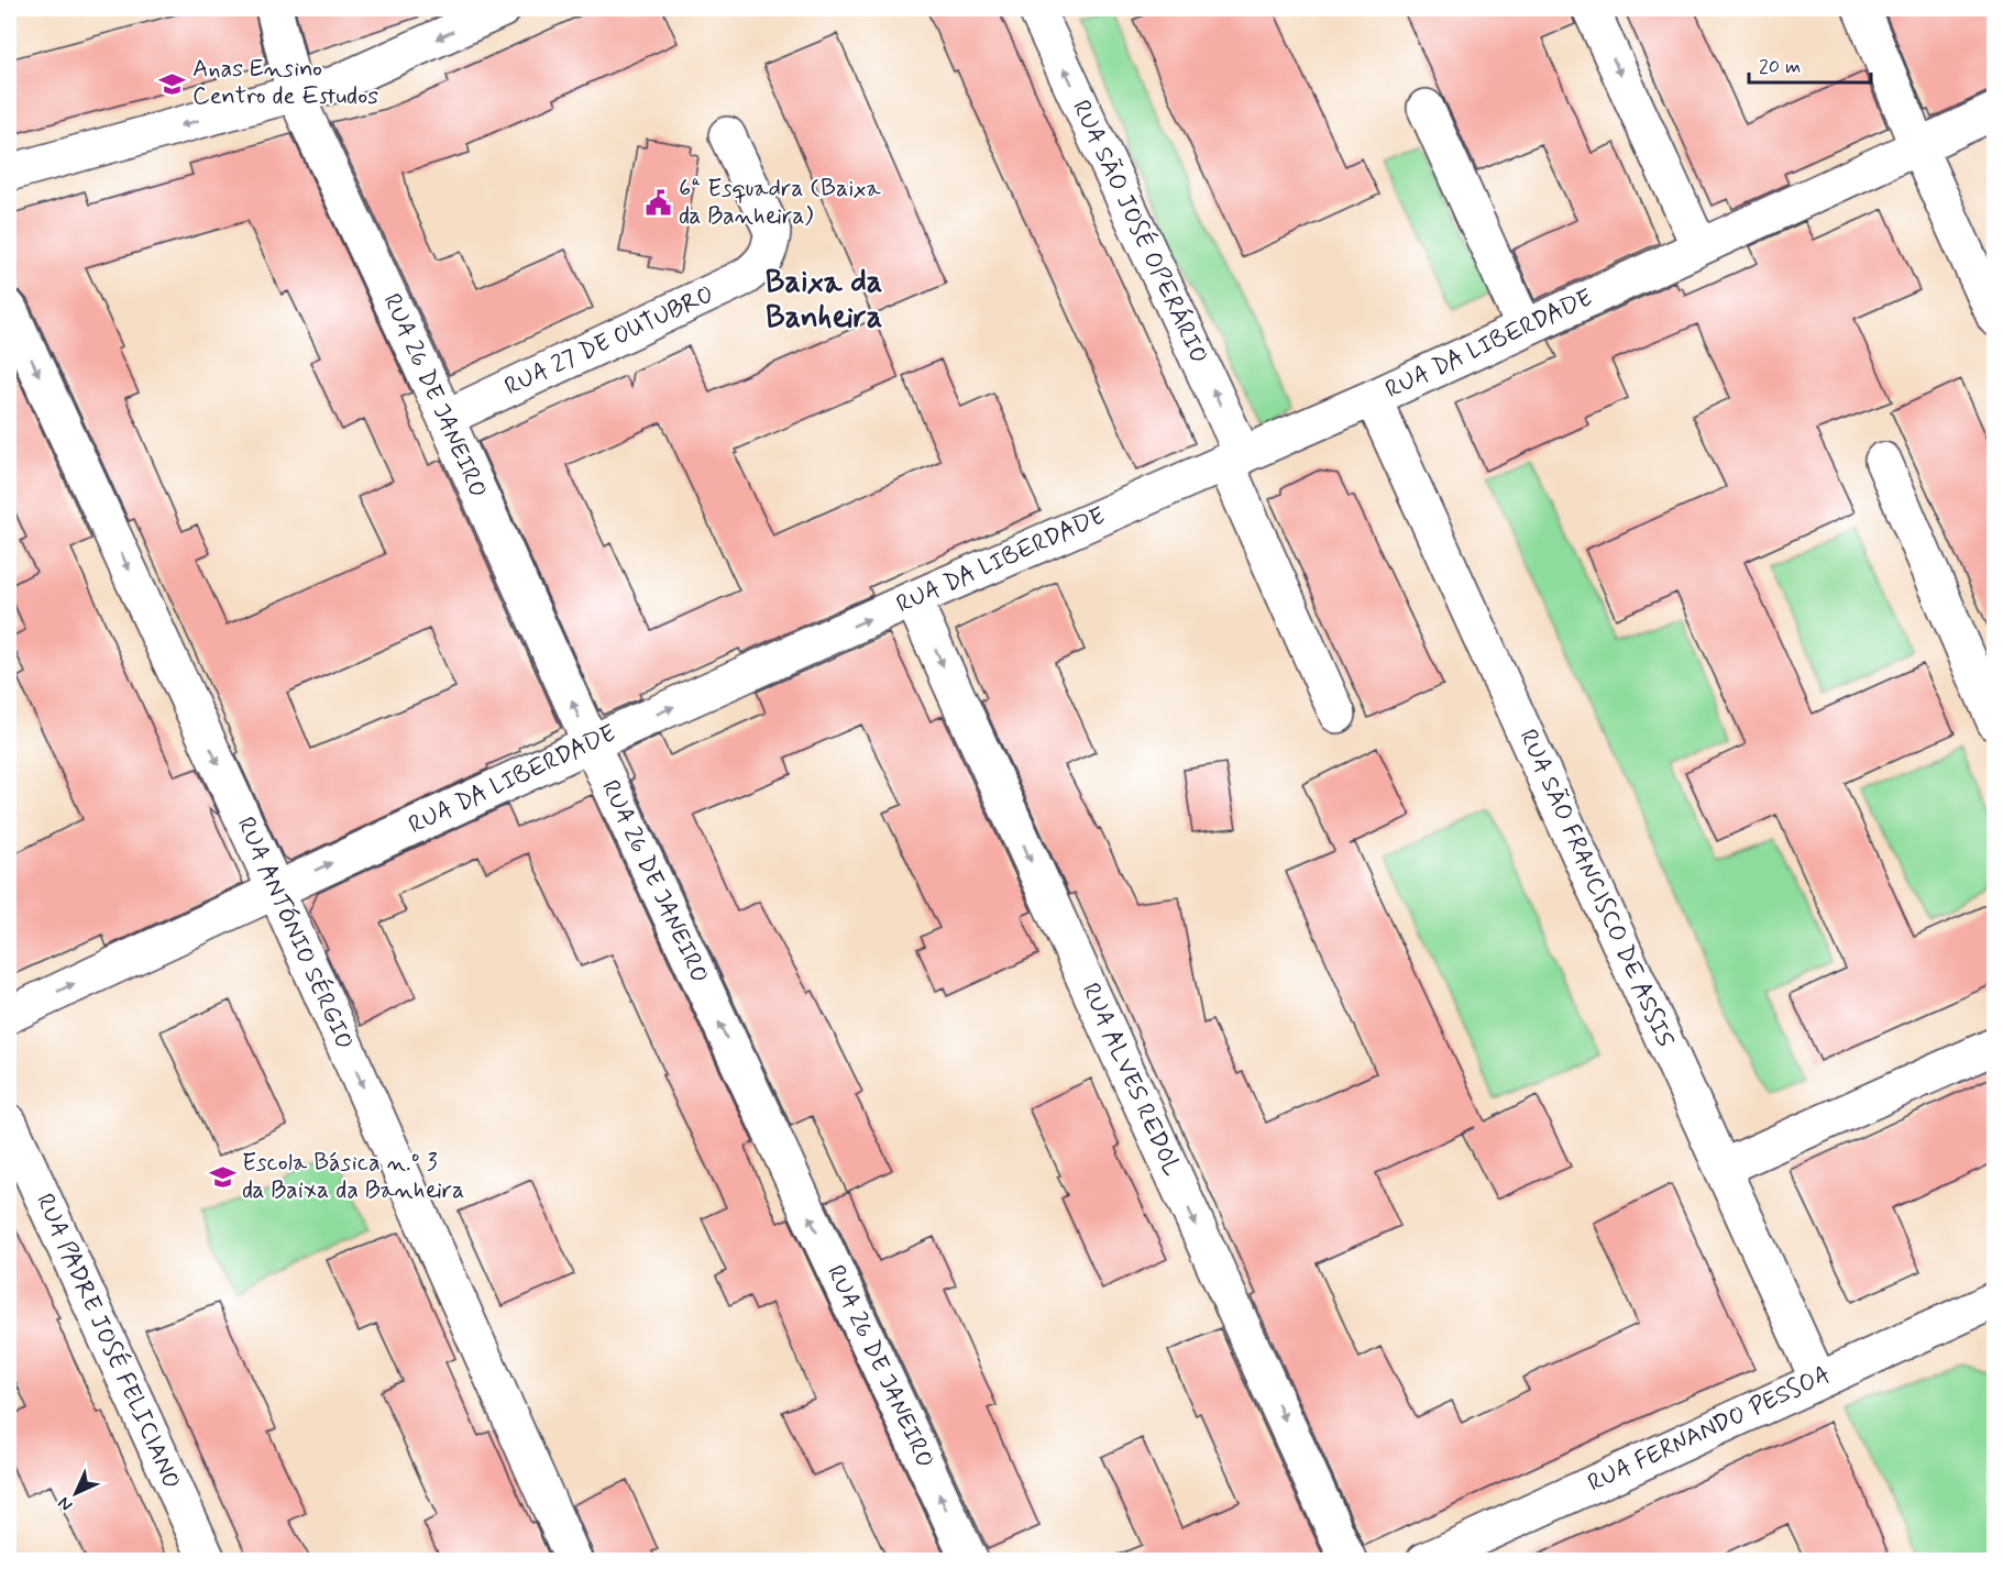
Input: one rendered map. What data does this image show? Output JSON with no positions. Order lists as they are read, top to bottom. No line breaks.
{"streets":{"street":["RUA SÃO JOSÉ OPERÁRIO","RUA 27 DE OUTUBRO","RUA DA LIBERDADE","RUA 26 DE JANEIRO","RUA SÃO FRANCISCO DE ASSIS","RUA ANTÓNIO SÉRGIO","RUA ALVES REDOL","RUA PADRE JOSÉ FELICIANO","RUA FERNANDO PESSOA"]},"crossings":[["RUA SÃO JOSÉ OPERÁRIO","RUA DA LIBERDADE"],["RUA 27 DE OUTUBRO","RUA 26 DE JANEIRO"],["RUA DA LIBERDADE","RUA 26 DE JANEIRO"],["RUA DA LIBERDADE","RUA SÃO FRANCISCO DE ASSIS"],["RUA DA LIBERDADE","RUA ANTÓNIO SÉRGIO"],["RUA DA LIBERDADE","RUA ALVES REDOL"],["RUA SÃO FRANCISCO DE ASSIS","RUA FERNANDO PESSOA"]],"one_way":["RUA DA LIBERDADE","RUA 26 DE JANEIRO","RUA ANTÓNIO SÉRGIO","RUA ALVES REDOL"],"districts":["Baixa da Banheira"],"places":{"school or university":["Anas Ensino Centro de Estudos","Escola Básica n.º 3 da Baixa da Banheira"],"public building":["6ª Esquadra (Baixa da Banheira)"]},"scale_bar":"20 m","north":"bottom left"}
